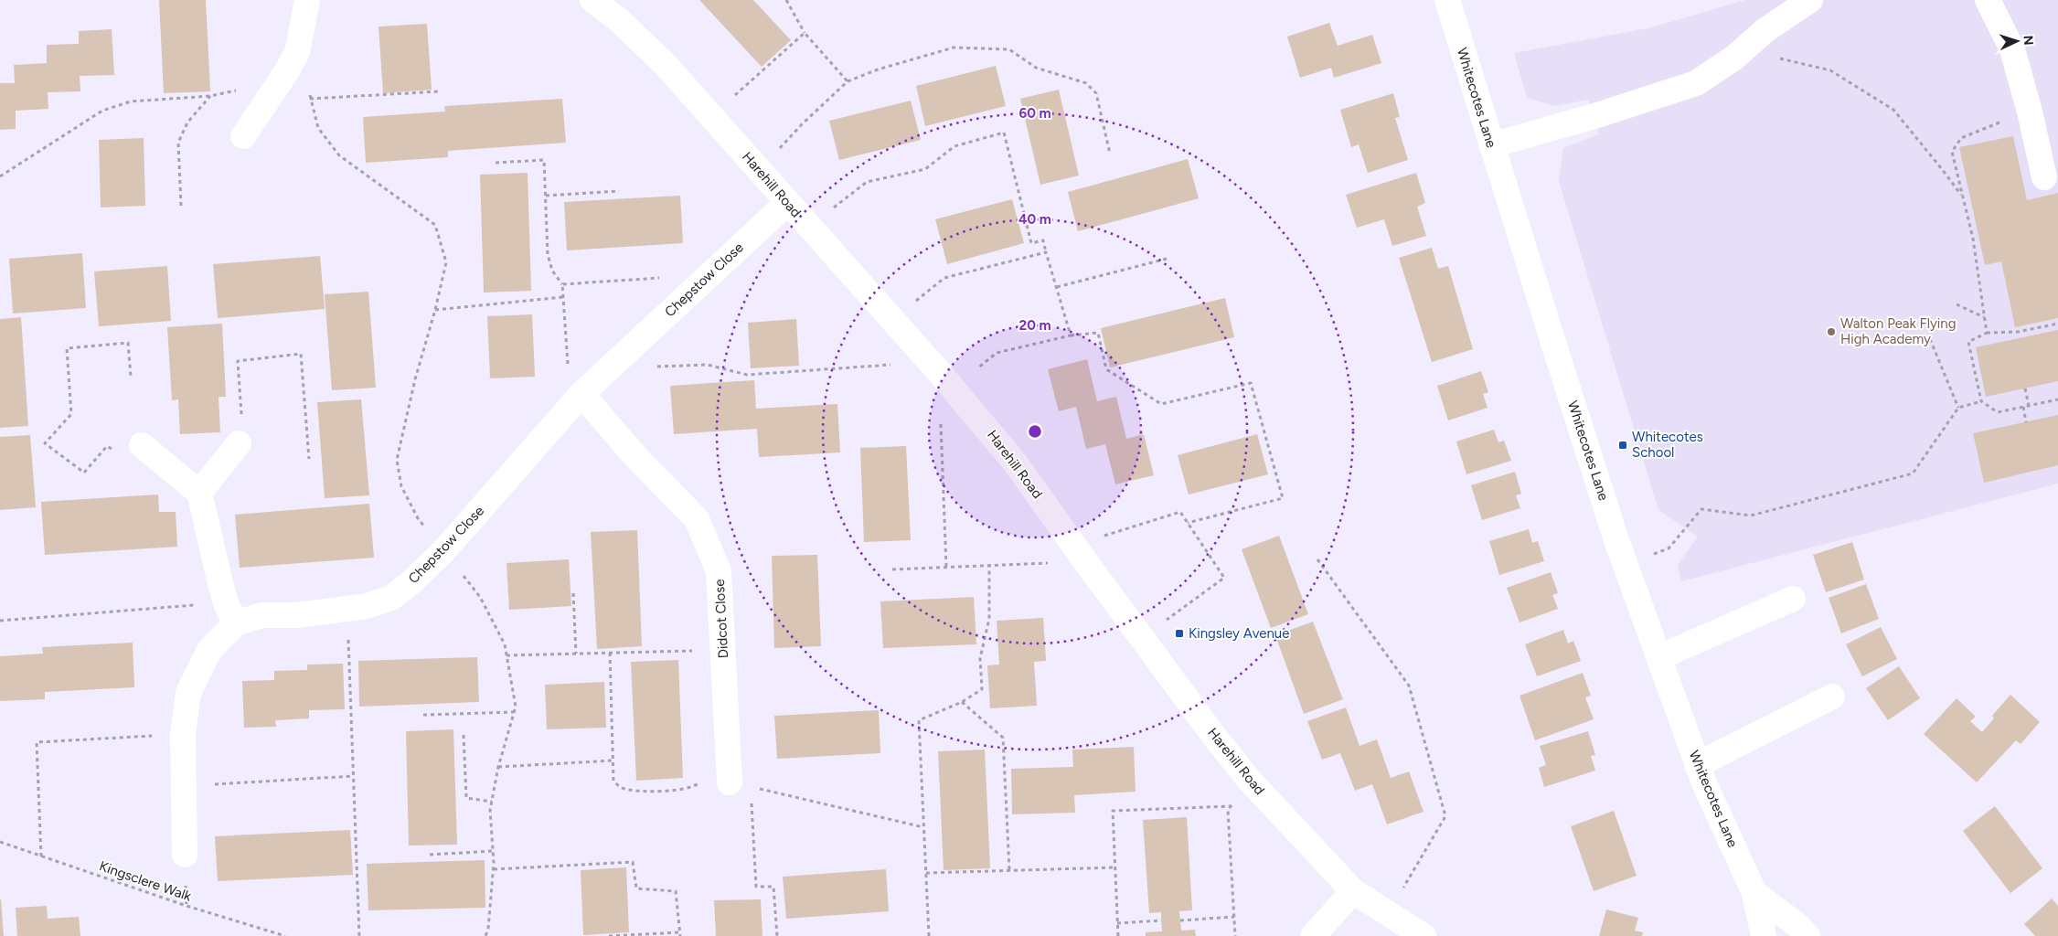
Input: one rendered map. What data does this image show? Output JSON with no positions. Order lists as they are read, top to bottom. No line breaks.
{"streets":{"street":["Whitecotes Lane","Harehill Road","Chepstow Close","Didcot Close"],"path":["Kingsclere Walk"]},"crossings":[["Harehill Road","Chepstow Close"],["Chepstow Close","Didcot Close"]],"places":{"other":["Walton Peak Flying High Academy"],"transit":["Whitecotes School","Kingsley Avenue"]},"north":"right","rings":["60 m","40 m","20 m"]}
